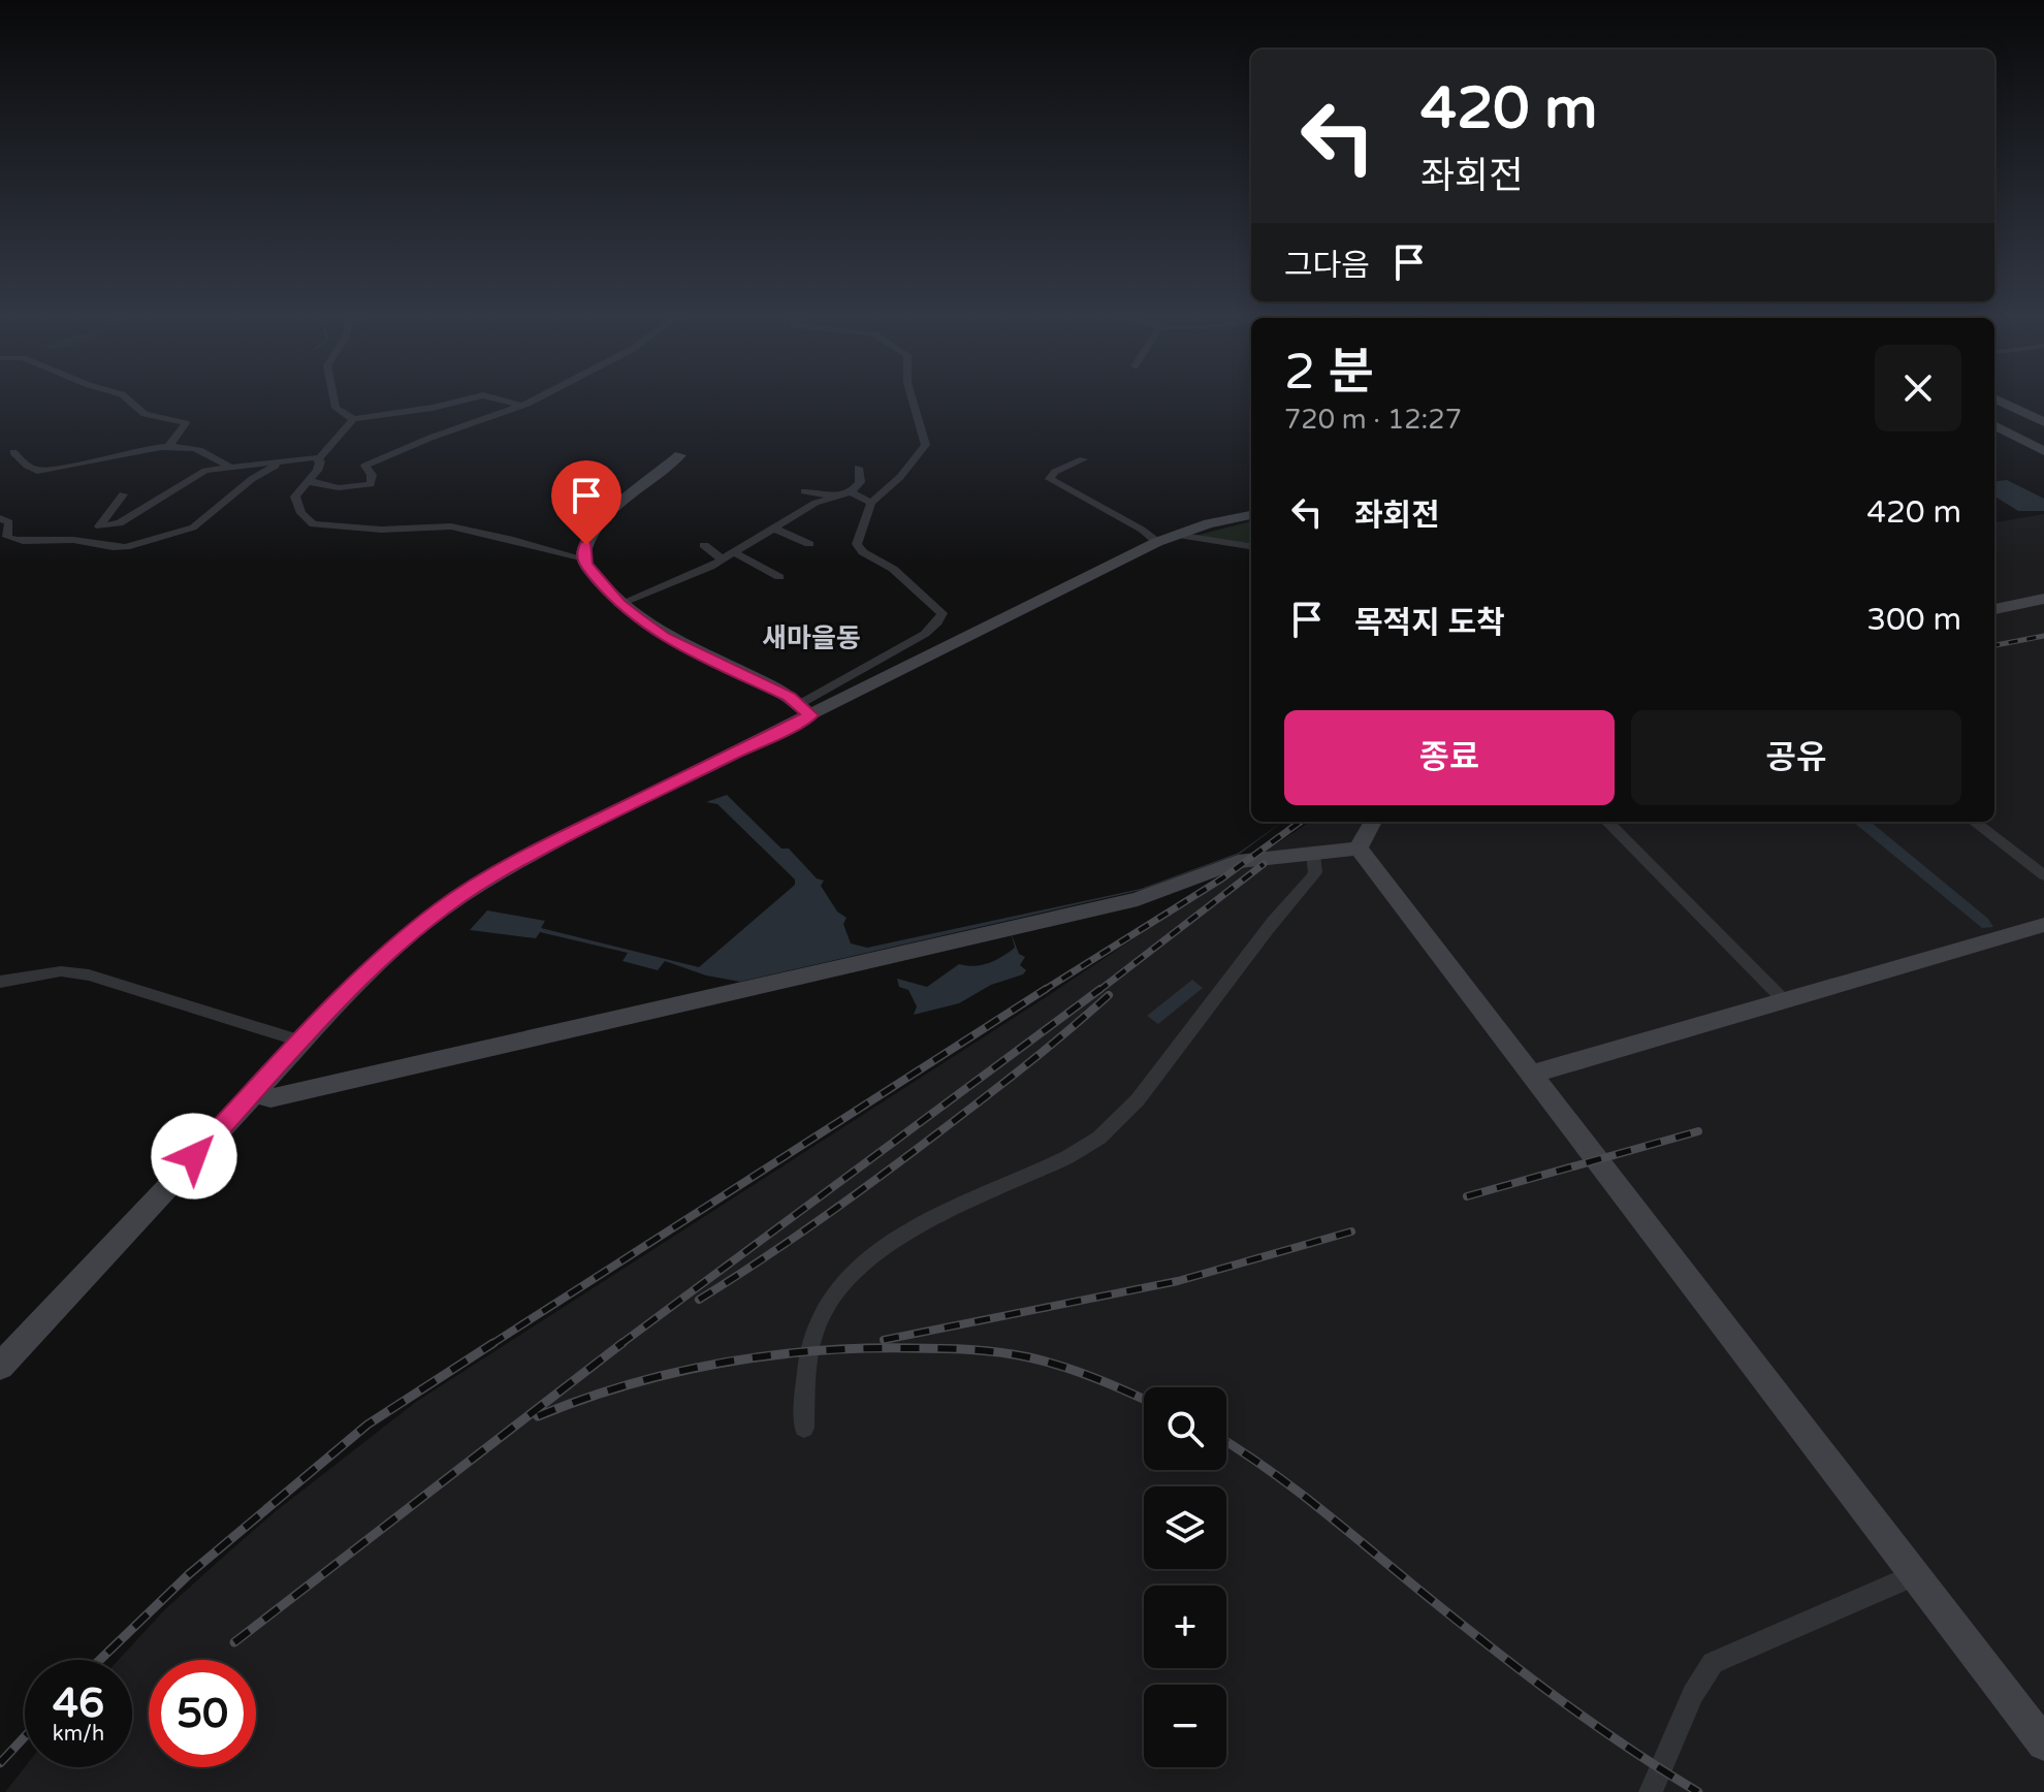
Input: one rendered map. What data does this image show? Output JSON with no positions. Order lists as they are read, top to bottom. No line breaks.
{"districts":["새마을동"],"page":{"turn":["420 m","좌회전"],"then":"그다음","heading":["2 분","720 m · 12:27"],"list":[{"name":"좌회전","value":"420 m"},{"name":"목적지 도착","value":"300 m"}],"buttons":["종료","공유"],"map_buttons":["+","−"],"speed":"46 km/h","limit":"50"}}
